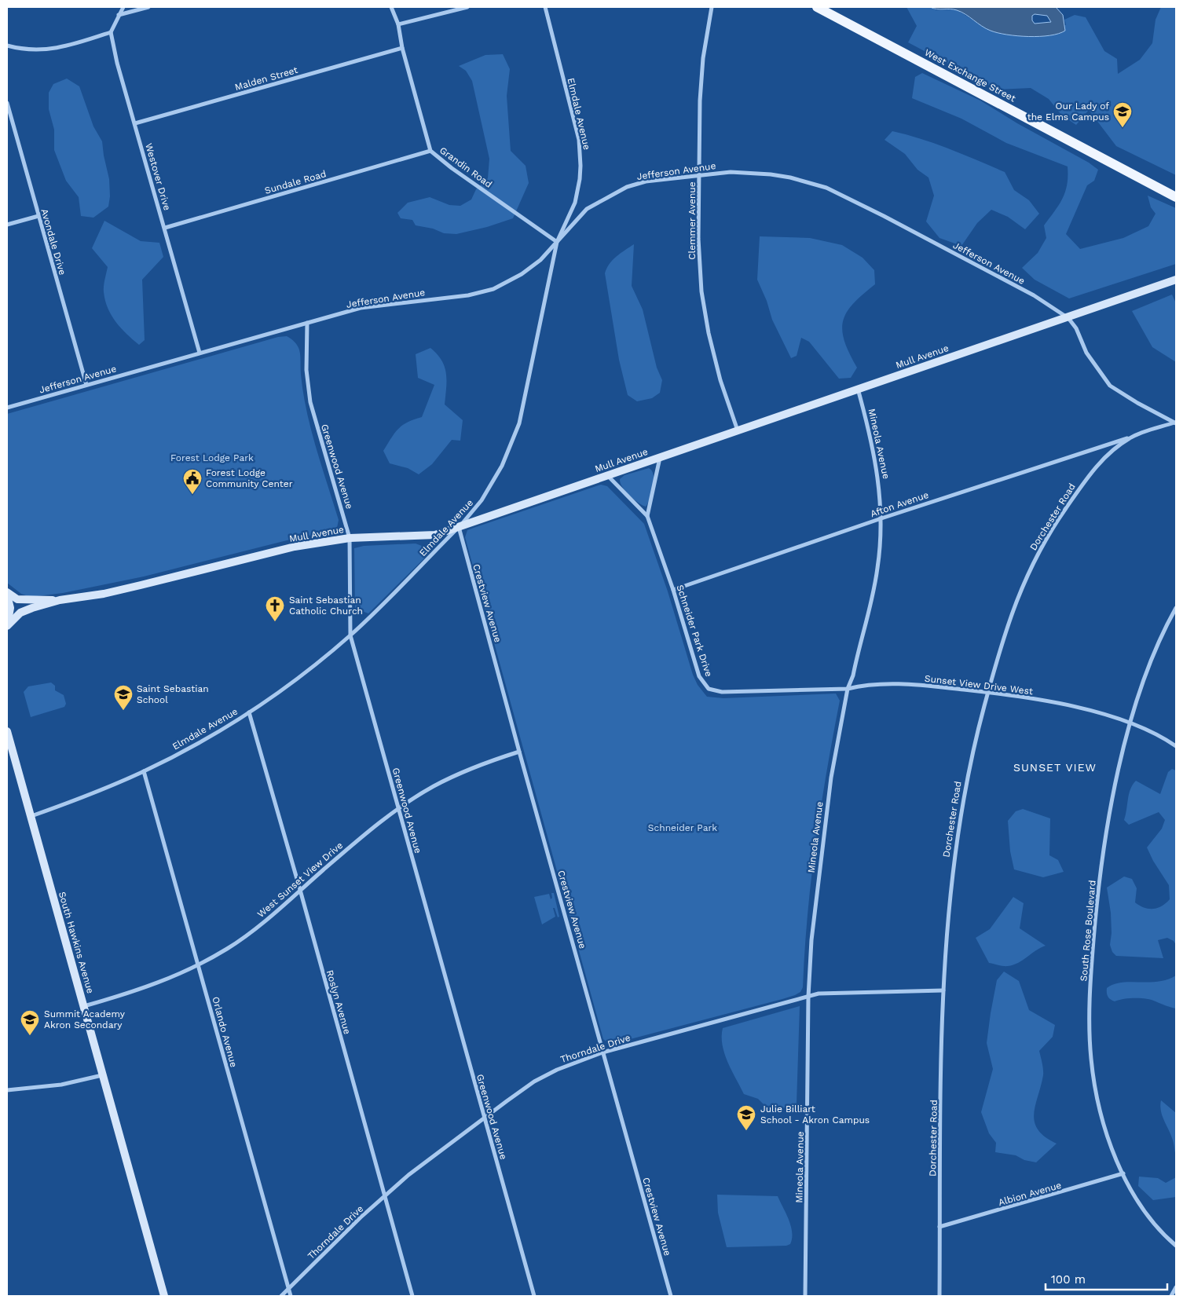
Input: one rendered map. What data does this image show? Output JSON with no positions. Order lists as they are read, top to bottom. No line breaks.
{"streets":{"main road":["West Exchange Street"],"street":["Malden Street","Elmdale Avenue","Grandin Road","Jefferson Avenue","Westover Drive","Sundale Road","Clemmer Avenue","Avondale Drive","Mull Avenue","Mineola Avenue","Greenwood Avenue","Afton Avenue","Dorchester Road","Crestview Avenue","Schneider Park Drive","Sunset View Drive West","West Sunset View Drive","South Rose Boulevard","South Hawkins Avenue","Roslyn Avenue","Orlando Avenue","Thorndale Drive","Albion Avenue"]},"crossings":[["Malden Street","Grandin Road"],["Malden Street","Westover Drive"],["Elmdale Avenue","Grandin Road"],["Elmdale Avenue","Jefferson Avenue"],["Elmdale Avenue","Mull Avenue"],["Elmdale Avenue","Greenwood Avenue"],["Elmdale Avenue","Crestview Avenue"],["Elmdale Avenue","South Hawkins Avenue"],["Elmdale Avenue","Roslyn Avenue"],["Elmdale Avenue","Orlando Avenue"],["Grandin Road","Jefferson Avenue"],["Grandin Road","Sundale Road"],["Jefferson Avenue","Westover Drive"],["Jefferson Avenue","Clemmer Avenue"],["Jefferson Avenue","Avondale Drive"],["Jefferson Avenue","Mull Avenue"],["Jefferson Avenue","Greenwood Avenue"],["Jefferson Avenue","Dorchester Road"],["Westover Drive","Sundale Road"],["Clemmer Avenue","Mull Avenue"],["Mull Avenue","Mineola Avenue"],["Mull Avenue","Greenwood Avenue"],["Mull Avenue","Crestview Avenue"],["Mull Avenue","Schneider Park Drive"],["Mineola Avenue","Afton Avenue"],["Mineola Avenue","Sunset View Drive West"],["Mineola Avenue","Thorndale Drive"],["Greenwood Avenue","West Sunset View Drive"],["Greenwood Avenue","Thorndale Drive"],["Afton Avenue","Dorchester Road"],["Afton Avenue","Schneider Park Drive"],["Dorchester Road","Sunset View Drive West"],["Dorchester Road","Thorndale Drive"],["Dorchester Road","Albion Avenue"],["Crestview Avenue","West Sunset View Drive"],["Crestview Avenue","Thorndale Drive"],["Schneider Park Drive","Sunset View Drive West"],["Sunset View Drive West","South Rose Boulevard"],["West Sunset View Drive","South Hawkins Avenue"],["West Sunset View Drive","Roslyn Avenue"],["West Sunset View Drive","Orlando Avenue"],["South Rose Boulevard","Albion Avenue"],["Roslyn Avenue","Thorndale Drive"],["Orlando Avenue","Thorndale Drive"]],"districts":["SUNSET VIEW"],"parks":["Forest Lodge Park","Schneider Park"],"places":{"school or university":["Our Lady of the Elms Campus","Saint Sebastian School","Summit Academy Akron Secondary","Julie Billiart School - Akron Campus"],"public building":["Forest Lodge Community Center"],"church":["Saint Sebastian Catholic Church"]},"scale_bar":"100 m"}
